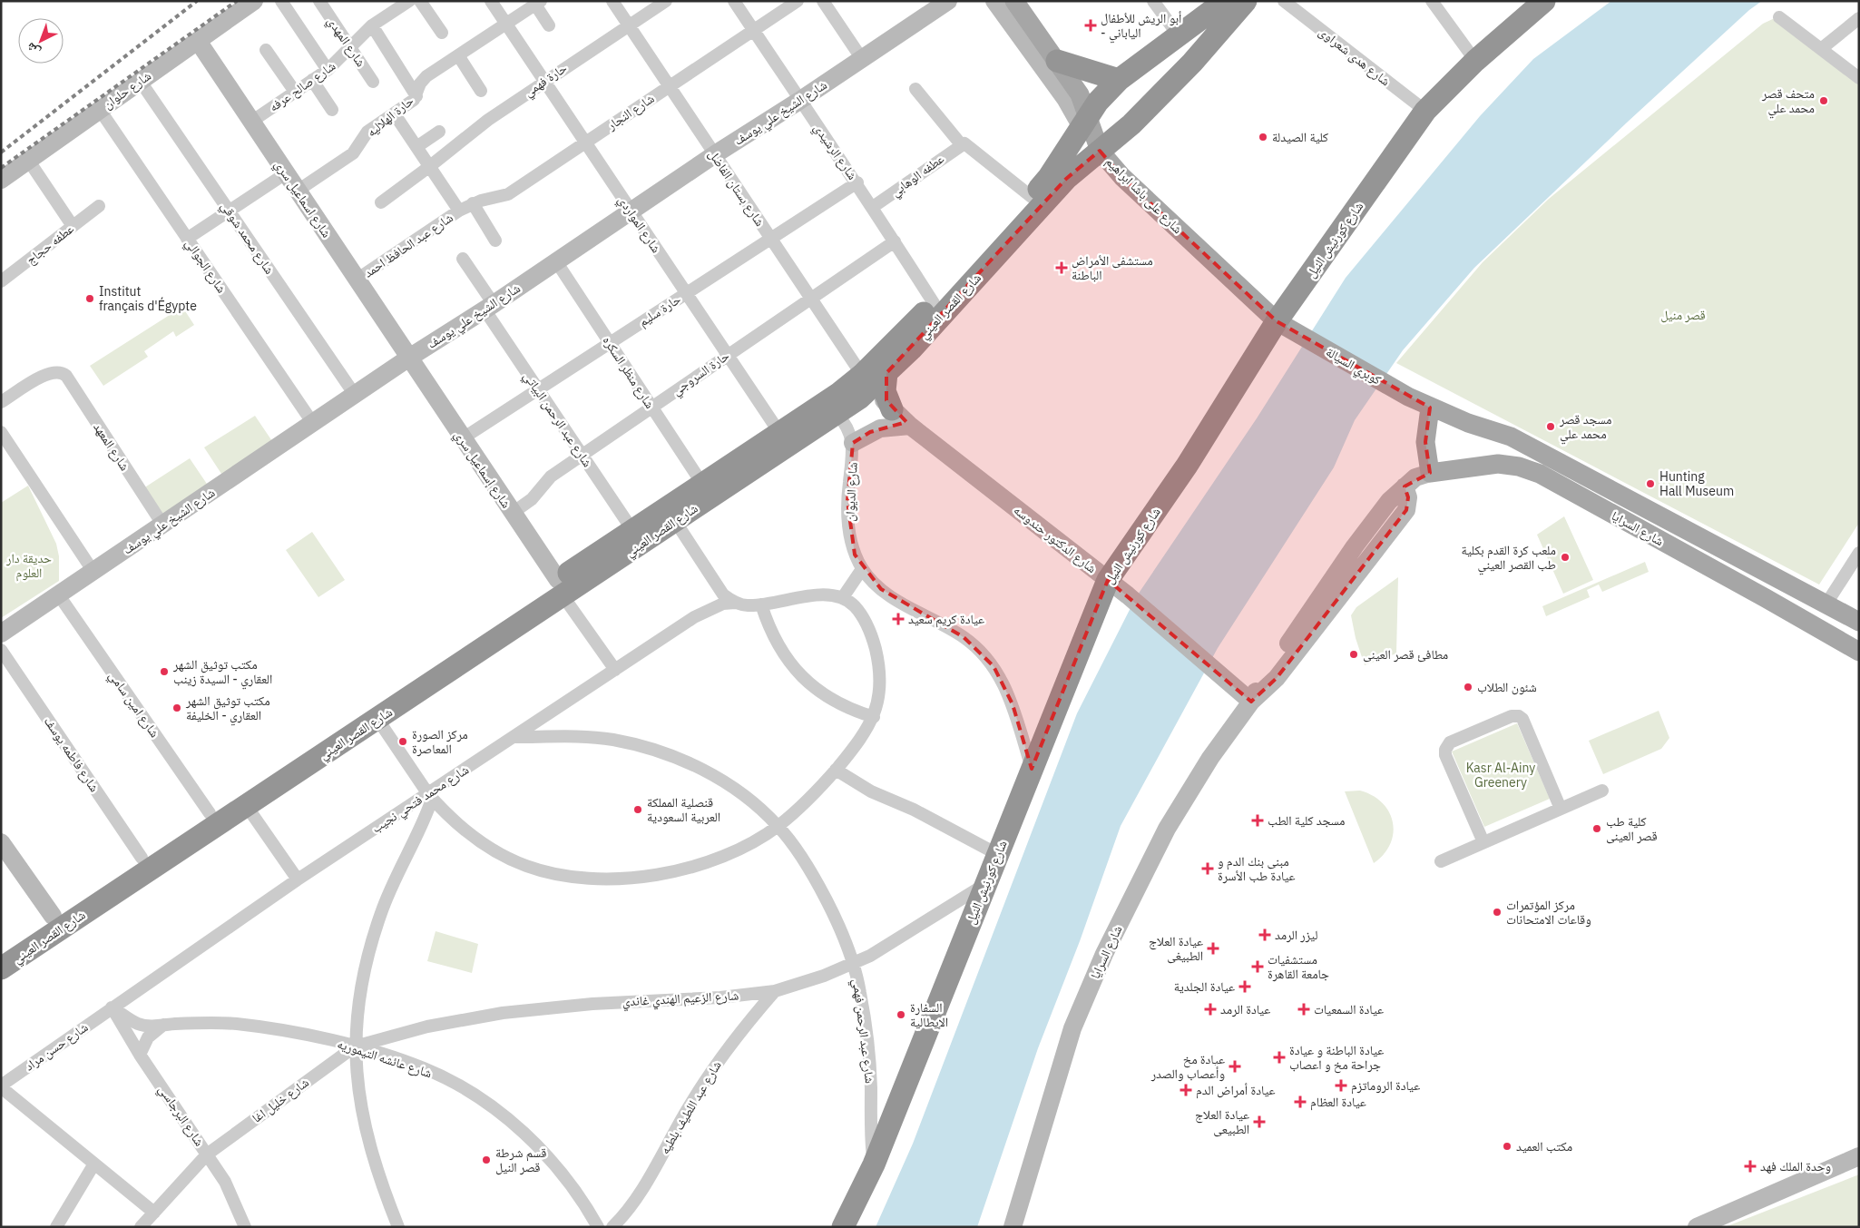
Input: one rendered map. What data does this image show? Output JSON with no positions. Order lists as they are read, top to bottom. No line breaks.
{"streets":{"highway":["شارع كورنيش النيل","شارع القصر العيني"],"main road":["شارع على باشا ابراهيم","كوبري السيالة","شارع السرايا"],"street":["شارع المهدي","شارع هدى شعراوى","حارة فهمي","شارع صالح عرفه","شارع حلوان","شارع النجار","شارع الشيخ علي يوسف","حارة الهلاليه","شارع الرشيدي","عطفه الوهابي","شارع بستان الفاضل","شارع اسماعيل سري","شارع المواردي","شارع محمد شوقي","عطفه حجاج","شارع عبد الحافظ احمد","شارع الجوالي","حارة سليم","شارع منظر السكره","حارة السروجي","شارع عبد الرحمن البياتي","شارع المعهد","شارع إسماعيل سري","شارع الديوان","شارع الدكتور حندوسه","شارع امين سامي","شارع فاطمه يوسف","شارع محمد فتحي نجيب","شارع الزعيم الهندي غاندي","شارع عبد الرحمن فهمي","شارع حسن مراد","شارع عائشه التيموريه","شارع خليل اغا","شارع عبد اللطيف بلطيه","شارع البرجاسي"]},"crossings":[["شارع المهدي","شارع صالح عرفه"],["شارع هدى شعراوى","شارع كورنيش النيل"],["حارة فهمي","شارع بستان الفاضل"],["حارة فهمي","شارع المواردي"],["شارع صالح عرفه","شارع اسماعيل سري"],["شارع حلوان","شارع اسماعيل سري"],["شارع حلوان","شارع محمد شوقي"],["شارع حلوان","شارع الجوالي"],["شارع النجار","شارع الرشيدي"],["شارع النجار","شارع بستان الفاضل"],["شارع النجار","شارع المواردي"],["شارع النجار","شارع عبد الحافظ احمد"],["شارع الشيخ علي يوسف","شارع الرشيدي"],["شارع الشيخ علي يوسف","شارع بستان الفاضل"],["شارع الشيخ علي يوسف","شارع اسماعيل سري"],["شارع الشيخ علي يوسف","شارع المواردي"],["شارع الشيخ علي يوسف","شارع محمد شوقي"],["شارع الشيخ علي يوسف","شارع الجوالي"],["شارع الشيخ علي يوسف","شارع منظر السكره"],["شارع الشيخ علي يوسف","شارع عبد الرحمن البياتي"],["شارع الشيخ علي يوسف","شارع المعهد"],["شارع الشيخ علي يوسف","شارع إسماعيل سري"],["شارع الشيخ علي يوسف","شارع امين سامي"],["حارة الهلاليه","شارع اسماعيل سري"],["حارة الهلاليه","شارع المواردي"],["شارع الرشيدي","عطفه الوهابي"],["شارع الرشيدي","شارع القصر العيني"],["شارع الرشيدي","حارة سليم"],["شارع الرشيدي","حارة السروجي"],["شارع بستان الفاضل","شارع القصر العيني"],["شارع بستان الفاضل","حارة سليم"],["شارع بستان الفاضل","حارة السروجي"],["شارع على باشا ابراهيم","شارع كورنيش النيل"],["شارع على باشا ابراهيم","شارع القصر العيني"],["شارع على باشا ابراهيم","كوبري السيالة"],["شارع اسماعيل سري","شارع عبد الحافظ احمد"],["شارع اسماعيل سري","شارع إسماعيل سري"],["شارع المواردي","شارع القصر العيني"],["شارع المواردي","حارة سليم"],["شارع المواردي","حارة السروجي"],["شارع كورنيش النيل","شارع الديوان"],["شارع كورنيش النيل","شارع الدكتور حندوسه"],["شارع كورنيش النيل","شارع الزعيم الهندي غاندي"],["شارع كورنيش النيل","شارع عبد الرحمن فهمي"],["شارع القصر العيني","شارع منظر السكره"],["شارع القصر العيني","شارع عبد الرحمن البياتي"],["شارع القصر العيني","شارع إسماعيل سري"],["شارع القصر العيني","شارع امين سامي"],["شارع القصر العيني","شارع فاطمه يوسف"],["حارة سليم","شارع منظر السكره"],["حارة سليم","شارع عبد الرحمن البياتي"],["حارة سليم","شارع إسماعيل سري"],["كوبري السيالة","شارع السرايا"],["شارع منظر السكره","حارة السروجي"],["حارة السروجي","شارع عبد الرحمن البياتي"],["حارة السروجي","شارع إسماعيل سري"],["شارع السرايا","شارع الدكتور حندوسه"],["شارع محمد فتحي نجيب","شارع عبد الرحمن فهمي"],["شارع محمد فتحي نجيب","شارع حسن مراد"],["شارع محمد فتحي نجيب","شارع عائشه التيموريه"],["شارع محمد فتحي نجيب","شارع البرجاسي"],["شارع الزعيم الهندي غاندي","شارع عبد الرحمن فهمي"],["شارع الزعيم الهندي غاندي","شارع عائشه التيموريه"],["شارع الزعيم الهندي غاندي","شارع خليل اغا"],["شارع الزعيم الهندي غاندي","شارع عبد اللطيف بلطيه"],["شارع حسن مراد","شارع عائشه التيموريه"],["شارع حسن مراد","شارع البرجاسي"],["شارع عائشه التيموريه","شارع خليل اغا"],["شارع عائشه التيموريه","شارع البرجاسي"],["شارع خليل اغا","شارع البرجاسي"]],"parks":["قصر منيل","حديقة دار العلوم","Kasr Al-Ainy Greenery"],"places":{"health":["أبو الريش للأطفال - الياباني","مستشفى الأمراض الباطنة","عيادة كريم سعيد","مسجد كلية الطب","مبنى بنك الدم و عيادة طب الأسرة","ليزر الرمد","عيادة العلاج الطبيغى","مستشفيات جامعة القاهرة","عيادة الجلدية","عيادة الرمد","عيادة السمعيات","عيادة الباطنة و عيادة جراحة مخ و اعصاب","عيادة مخ وأعصاب والصدر","عيادة الروماتزم","عيادة أمراض الدم","عيادة العظام","عيادة العلاج الطبيعى","وحدة الملك فهد"],"other":["متحف قصر محمد علي","كلية الصيدلة","Institut français d'Égypte","مسجد قصر محمد علي","Hunting Hall Museum","ملعب كرة القدم بكلية طب القصر العيني","مطافئ قصر العينى","مكتب توثيق الشهر العقاري - السيدة زينب","شئون الطلاب","مكتب توثيق الشهر العقاري - الخليفة","مركز الصورة المعاصرة","قنصلية المملكة العربية السعودية","كلية طب قصر العينى","مركز المؤتمرات وقاعات الامتحانات","السفارة الإيطالية","مكتب العميد","قسم شرطة قصر النيل"]},"north":"bottom left"}
